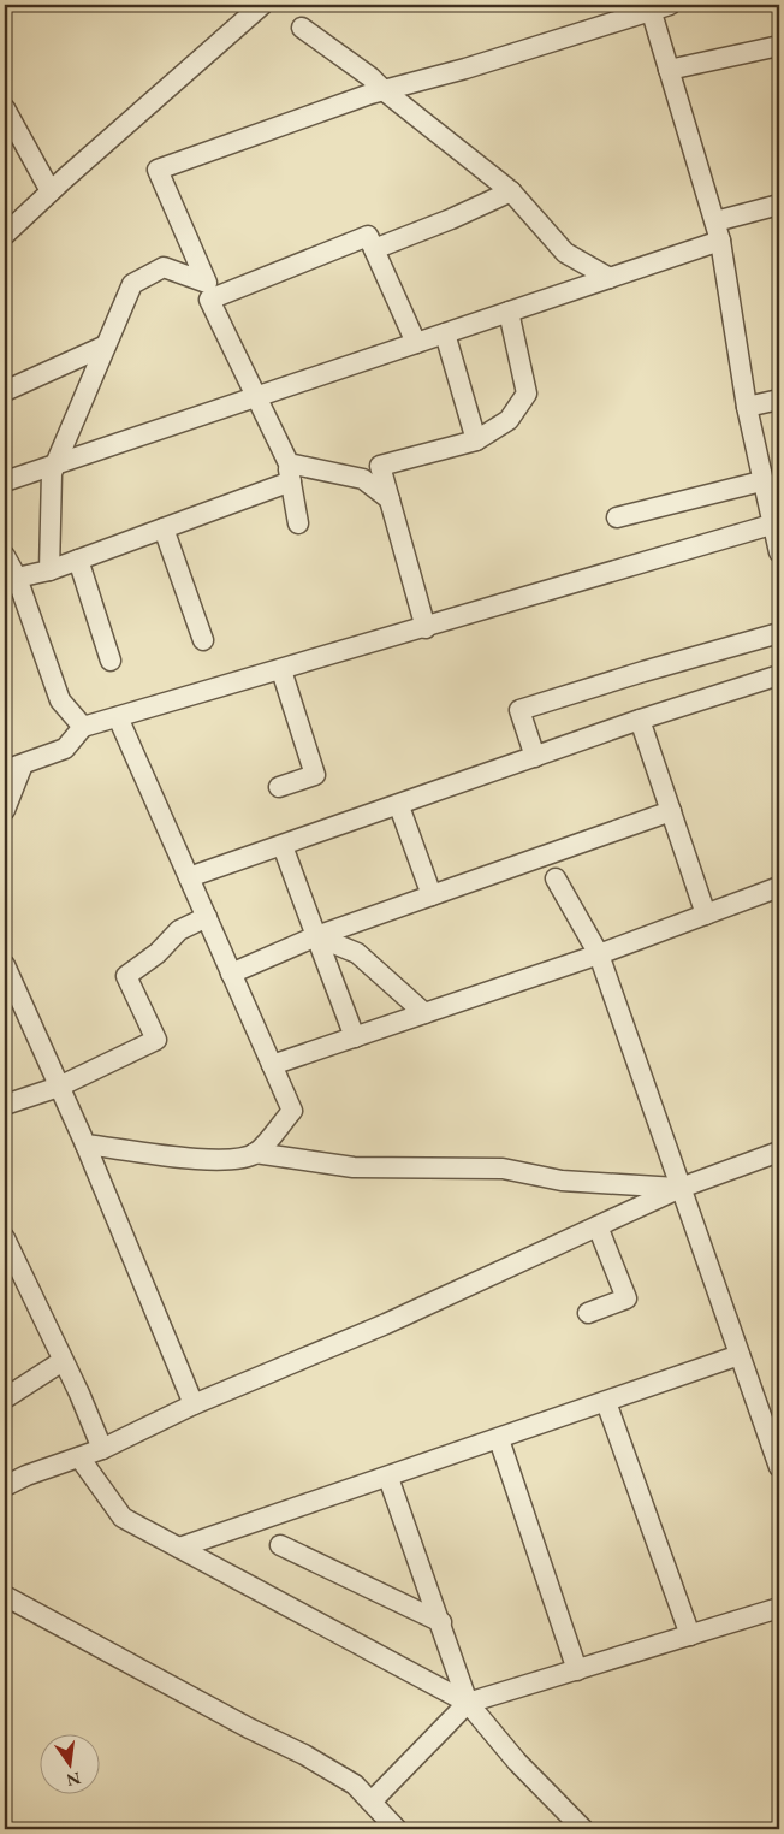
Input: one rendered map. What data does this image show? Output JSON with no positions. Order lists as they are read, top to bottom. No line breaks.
{"north":"bottom"}
